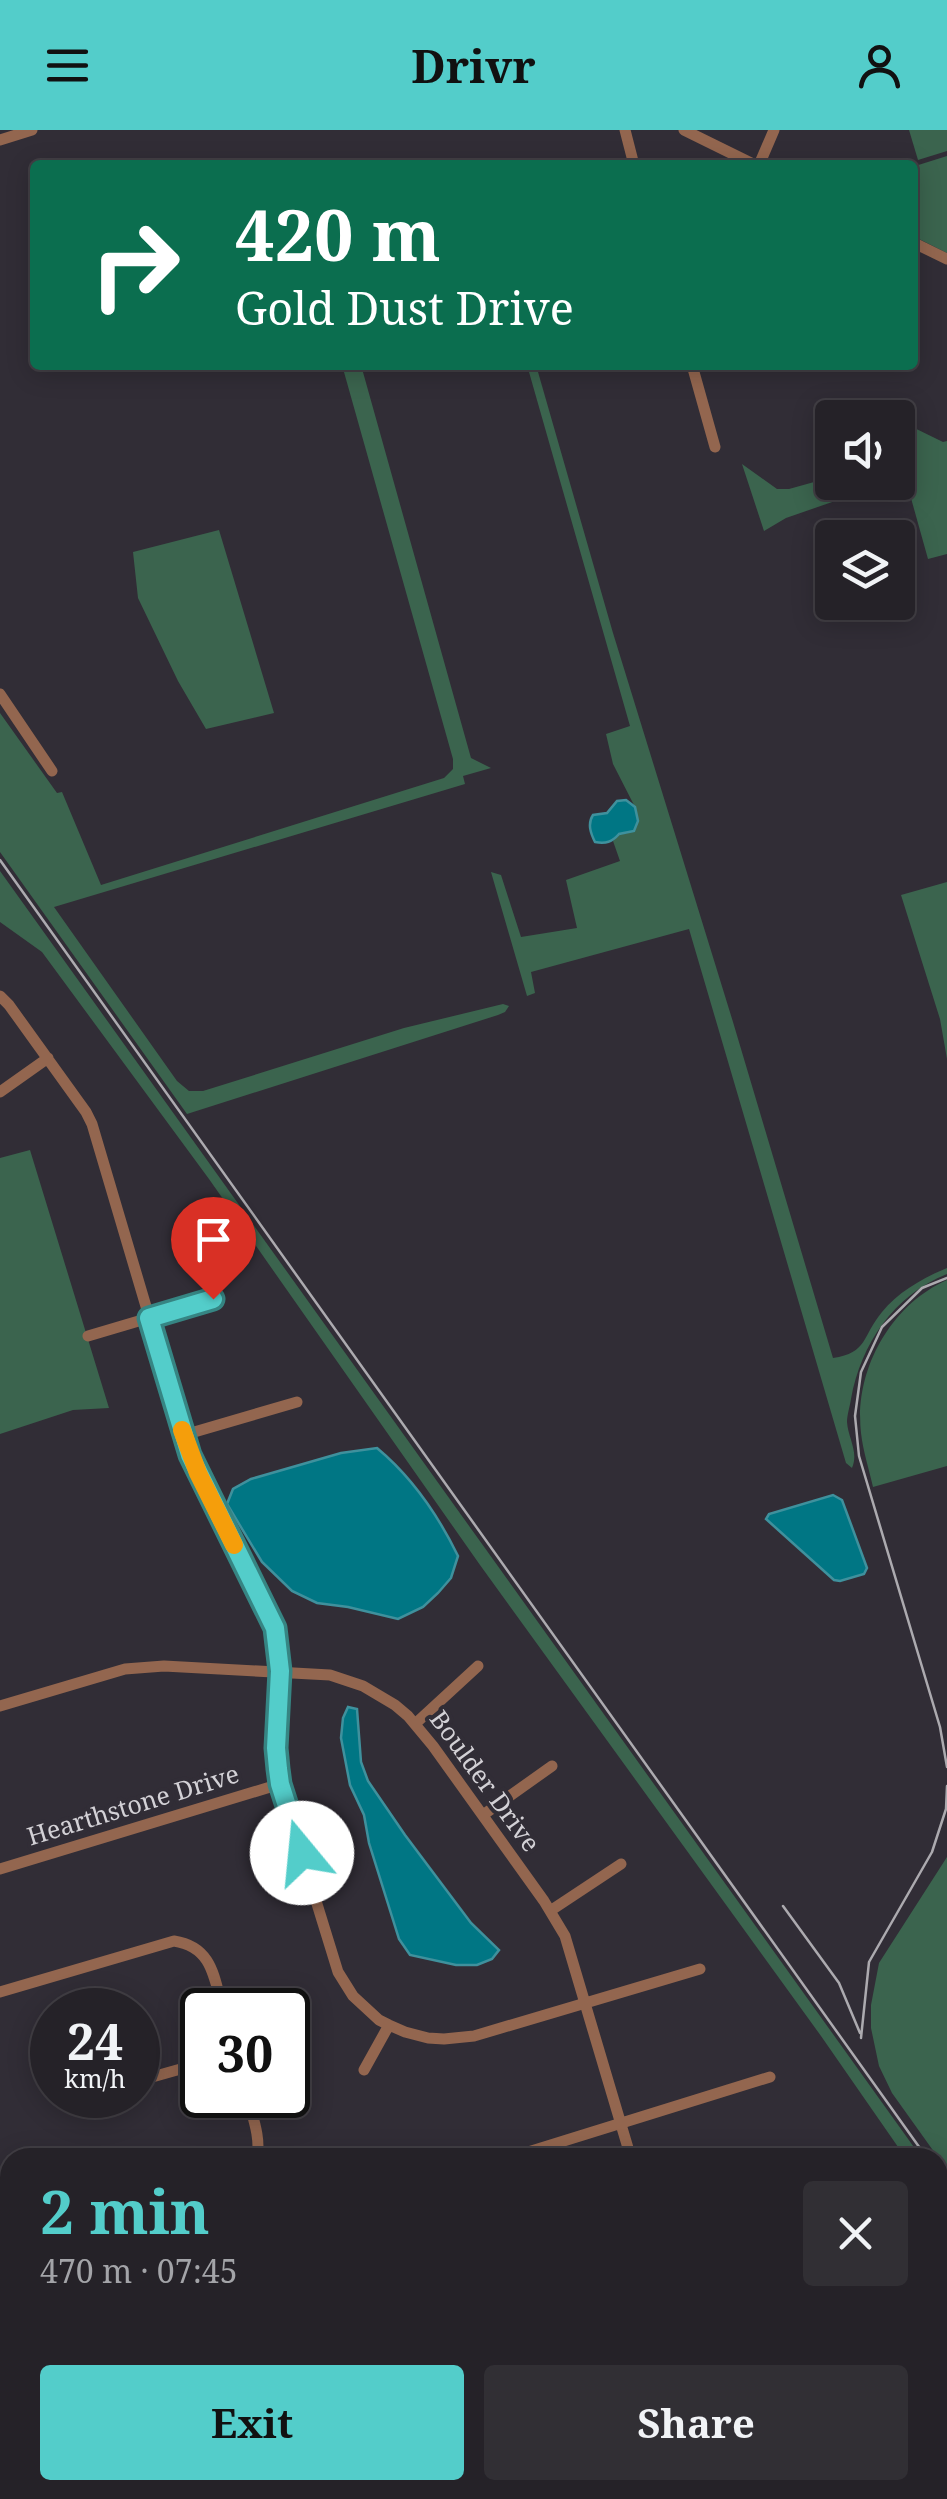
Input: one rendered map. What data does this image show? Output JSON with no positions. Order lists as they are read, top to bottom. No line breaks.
{"streets":{"street":["Boulder Drive","Hearthstone Drive"]},"page":{"header":"Drivr","turn":["420 m","Gold Dust Drive"],"speed":"24 km/h","limit":"30","heading":["2 min","470 m · 07:45"],"buttons":["Exit","Share"]}}
